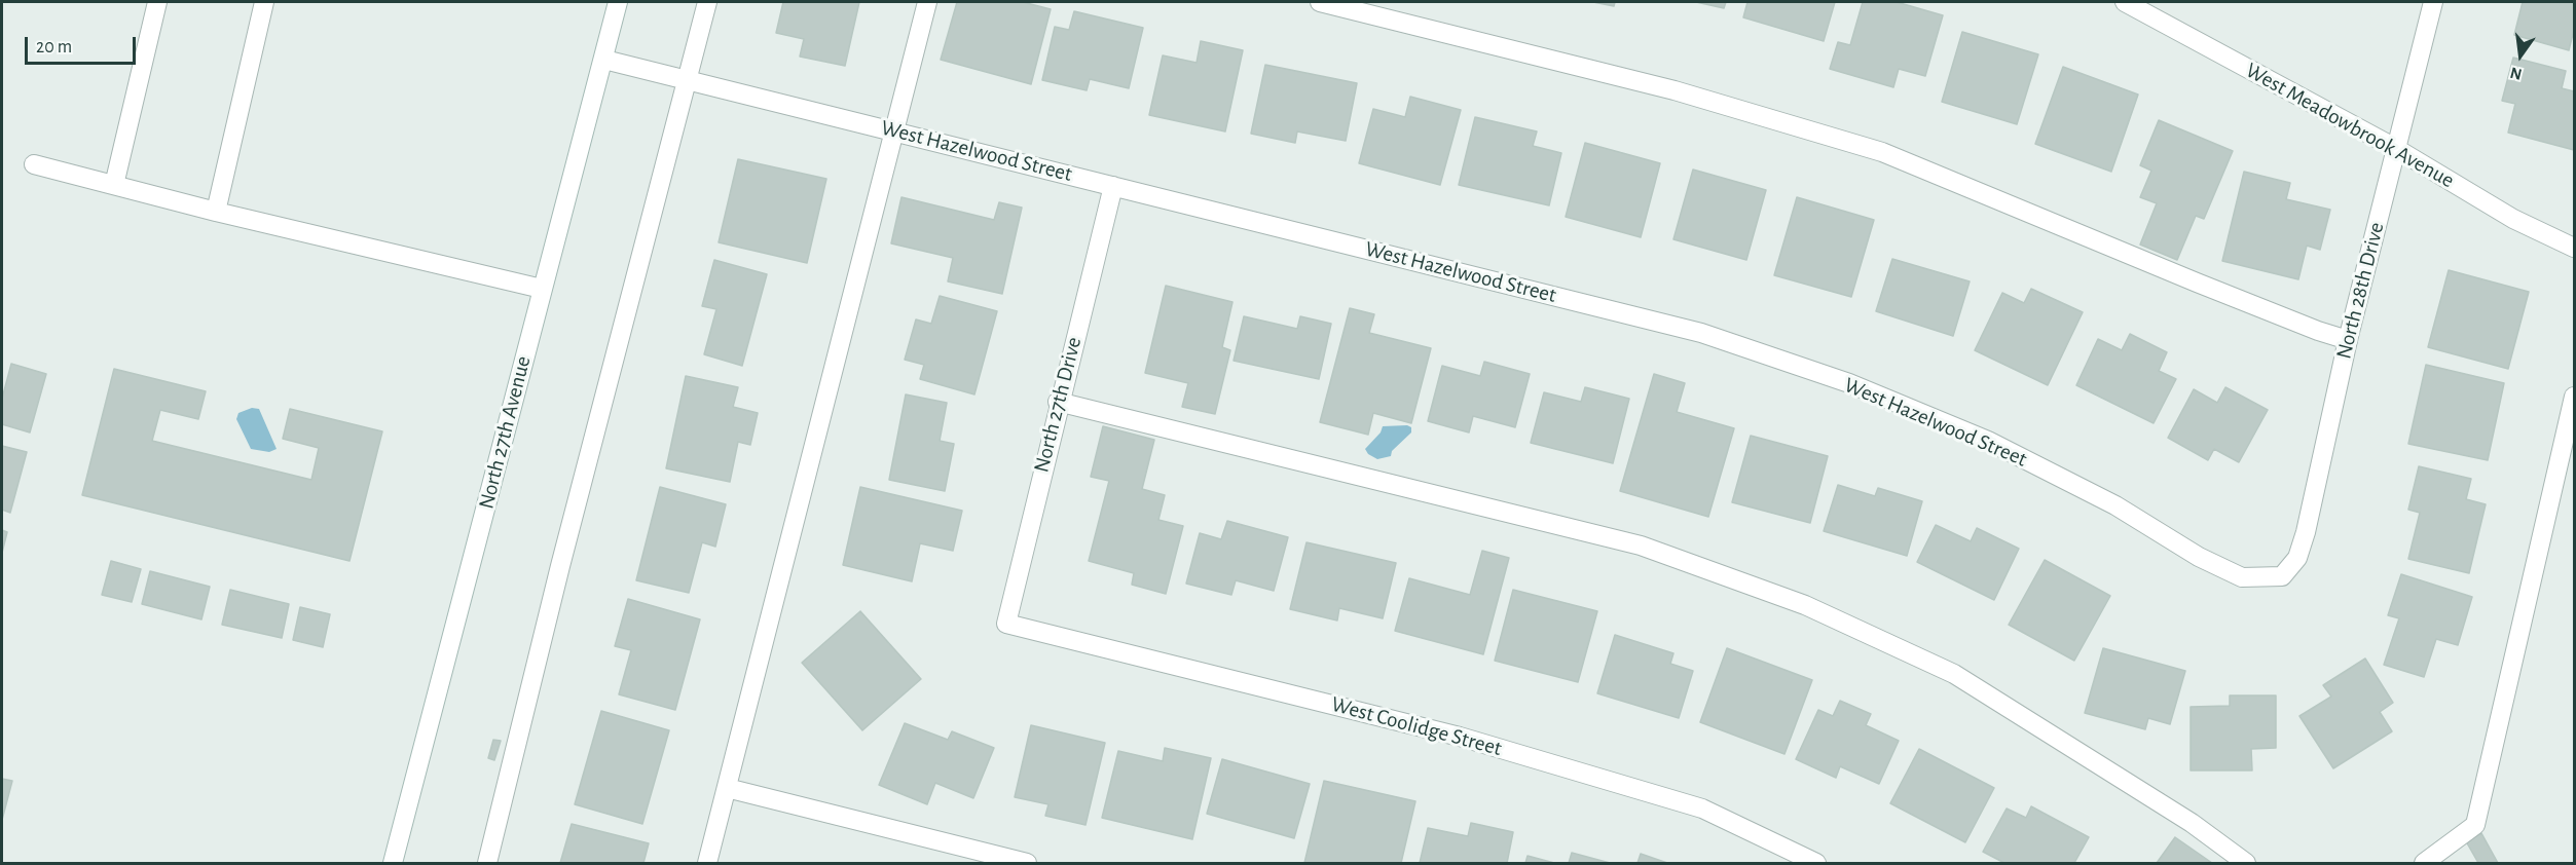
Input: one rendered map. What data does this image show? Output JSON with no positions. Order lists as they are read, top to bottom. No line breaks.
{"streets":{"street":["West Meadowbrook Avenue","West Hazelwood Street","North 28th Drive","North 27th Drive","North 27th Avenue","West Coolidge Street"]},"crossings":[["West Meadowbrook Avenue","North 28th Drive"],["West Hazelwood Street","North 28th Drive"],["West Hazelwood Street","North 27th Drive"],["West Hazelwood Street","North 27th Avenue"],["North 27th Drive","West Coolidge Street"]],"scale_bar":"20 m","north":"bottom"}
